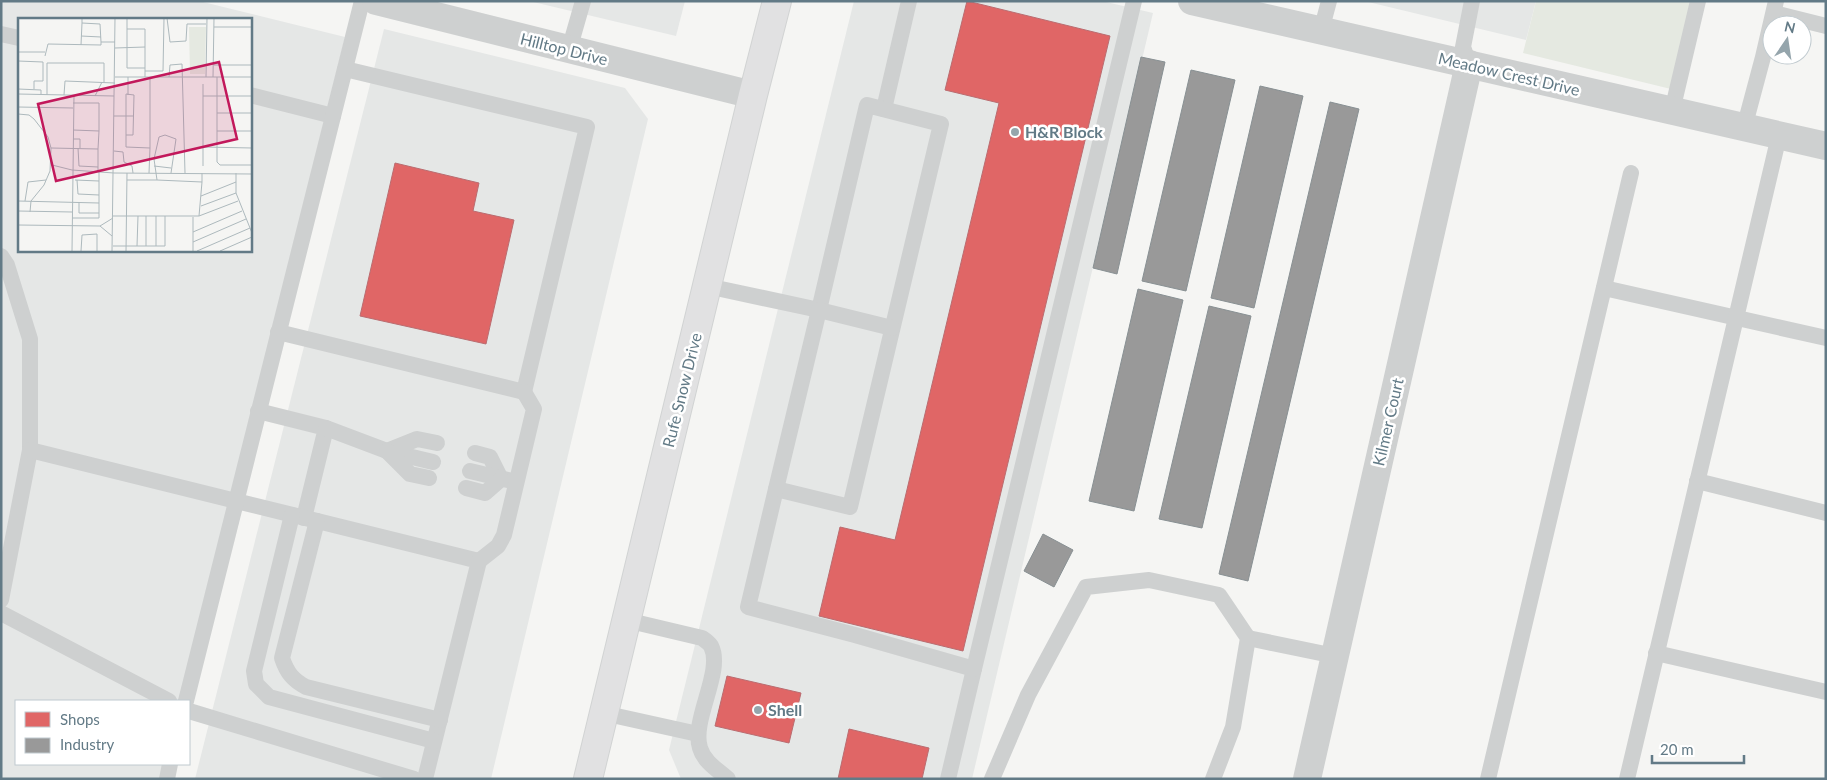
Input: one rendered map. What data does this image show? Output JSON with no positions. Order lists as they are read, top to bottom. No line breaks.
{"streets":{"main road":["Rufe Snow Drive"],"street":["Hilltop Drive","Meadow Crest Drive","Kilmer Court"]},"crossings":[["Hilltop Drive","Rufe Snow Drive"],["Meadow Crest Drive","Kilmer Court"]],"places":["H&R Block","Shell"],"legend":["Shops","Industry"],"scale_bar":"20 m","north":"top"}
